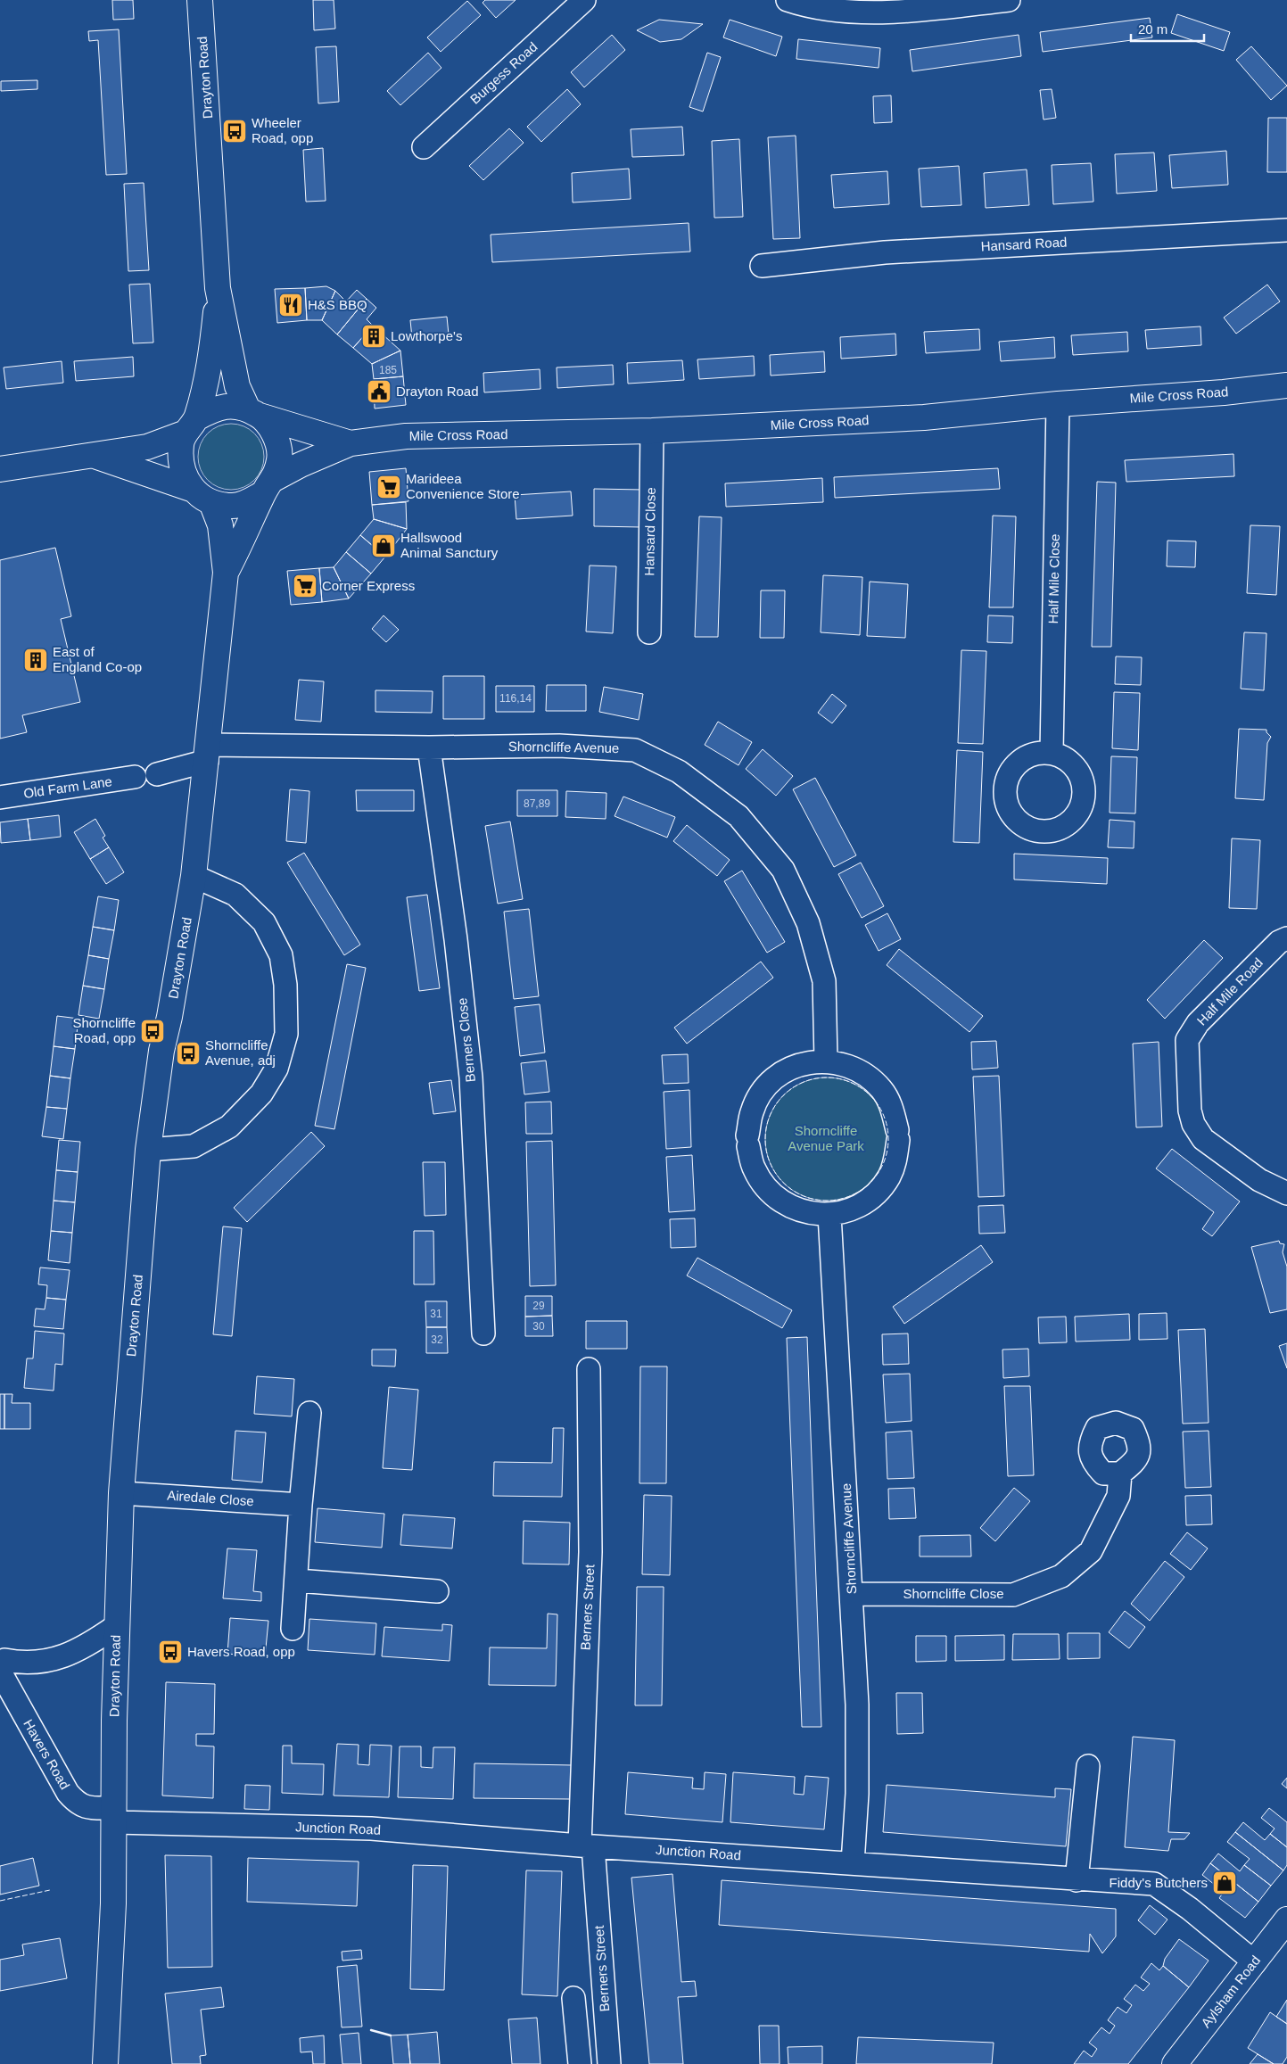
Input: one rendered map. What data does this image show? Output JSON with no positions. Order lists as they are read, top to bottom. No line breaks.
{"streets":{"main road":["Drayton Road","Mile Cross Road","Aylsham Road"],"street":["Burgess Road","Hansard Road","Hansard Close","Half Mile Close","Shorncliffe Avenue","Old Farm Lane","Half Mile Road","Berners Close","Airedale Close","Shorncliffe Close","Berners Street","Havers Road","Junction Road"]},"crossings":[["Drayton Road","Mile Cross Road"],["Drayton Road","Shorncliffe Avenue"],["Drayton Road","Airedale Close"],["Drayton Road","Havers Road"],["Drayton Road","Junction Road"],["Mile Cross Road","Hansard Close"],["Mile Cross Road","Half Mile Close"],["Shorncliffe Avenue","Berners Close"],["Shorncliffe Avenue","Shorncliffe Close"],["Shorncliffe Avenue","Junction Road"],["Berners Street","Junction Road"],["Havers Road","Junction Road"],["Junction Road","Aylsham Road"]],"parks":["Shorncliffe Avenue Park"],"places":{"bus stop":["Wheeler Road, opp","Shorncliffe Road, opp","Shorncliffe Avenue, adj","Havers Road, opp"],"restaurant":["H&S BBQ"],"building":["Lowthorpe's","East of England Co-op"],"public building":["Drayton Road"],"supermarket":["Marideea Convenience Store","Corner Express"],"shop":["Hallswood Animal Sanctury","Fiddy's Butchers"]},"house_numbers":["185","116,14","87,89","29","31","30","32"],"scale_bar":"20 m"}
